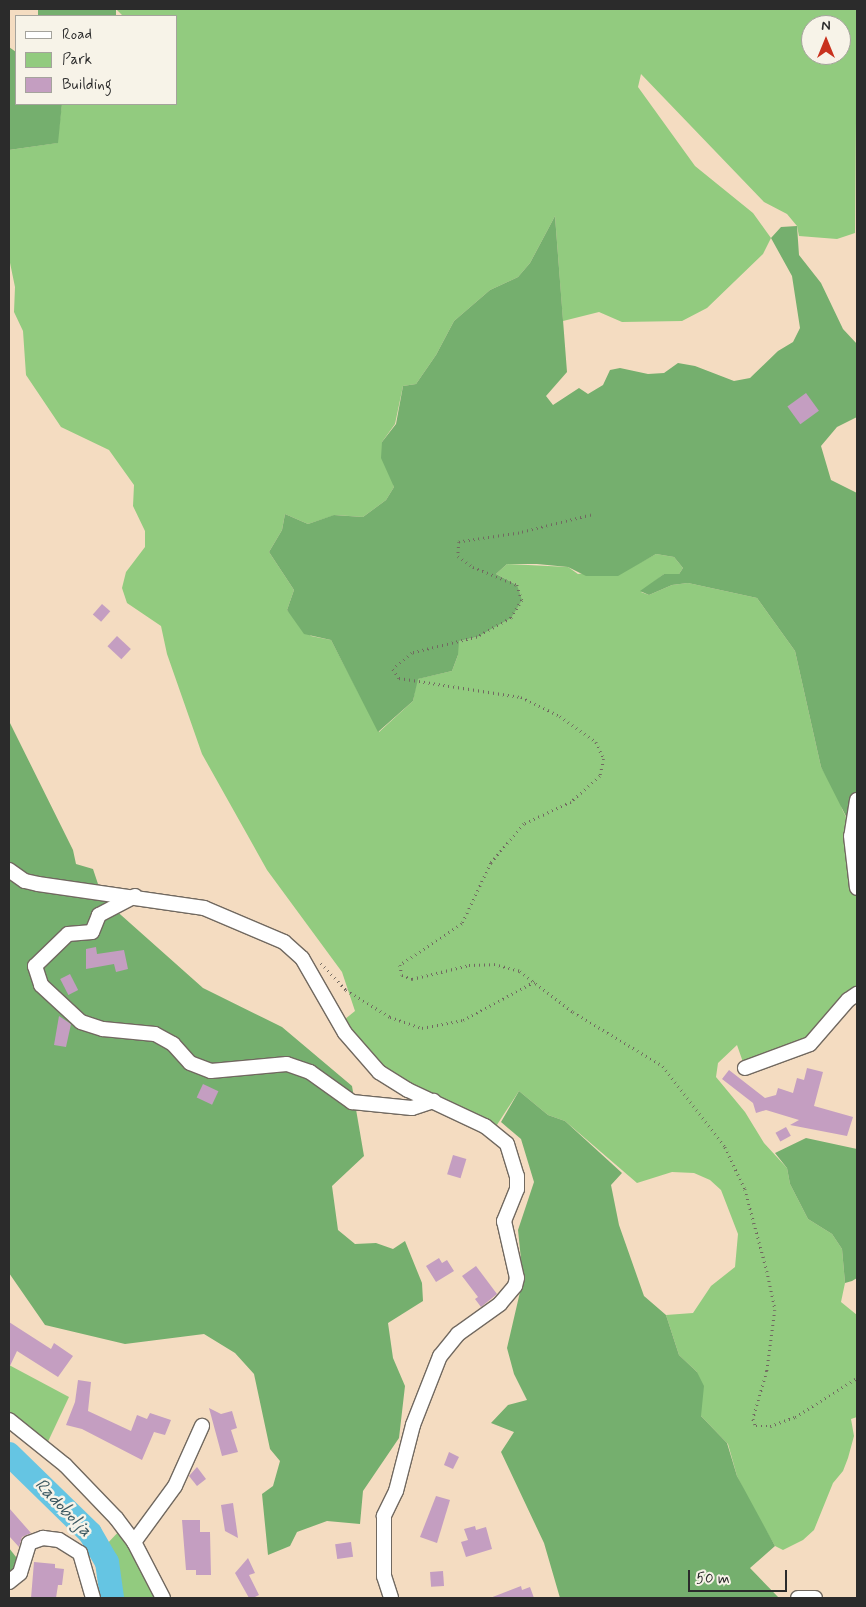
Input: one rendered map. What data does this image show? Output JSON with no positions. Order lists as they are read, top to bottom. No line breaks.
{"water":["Radobolja"],"legend":["Road","Park","Building"],"scale_bar":"50 m","north":"top"}
